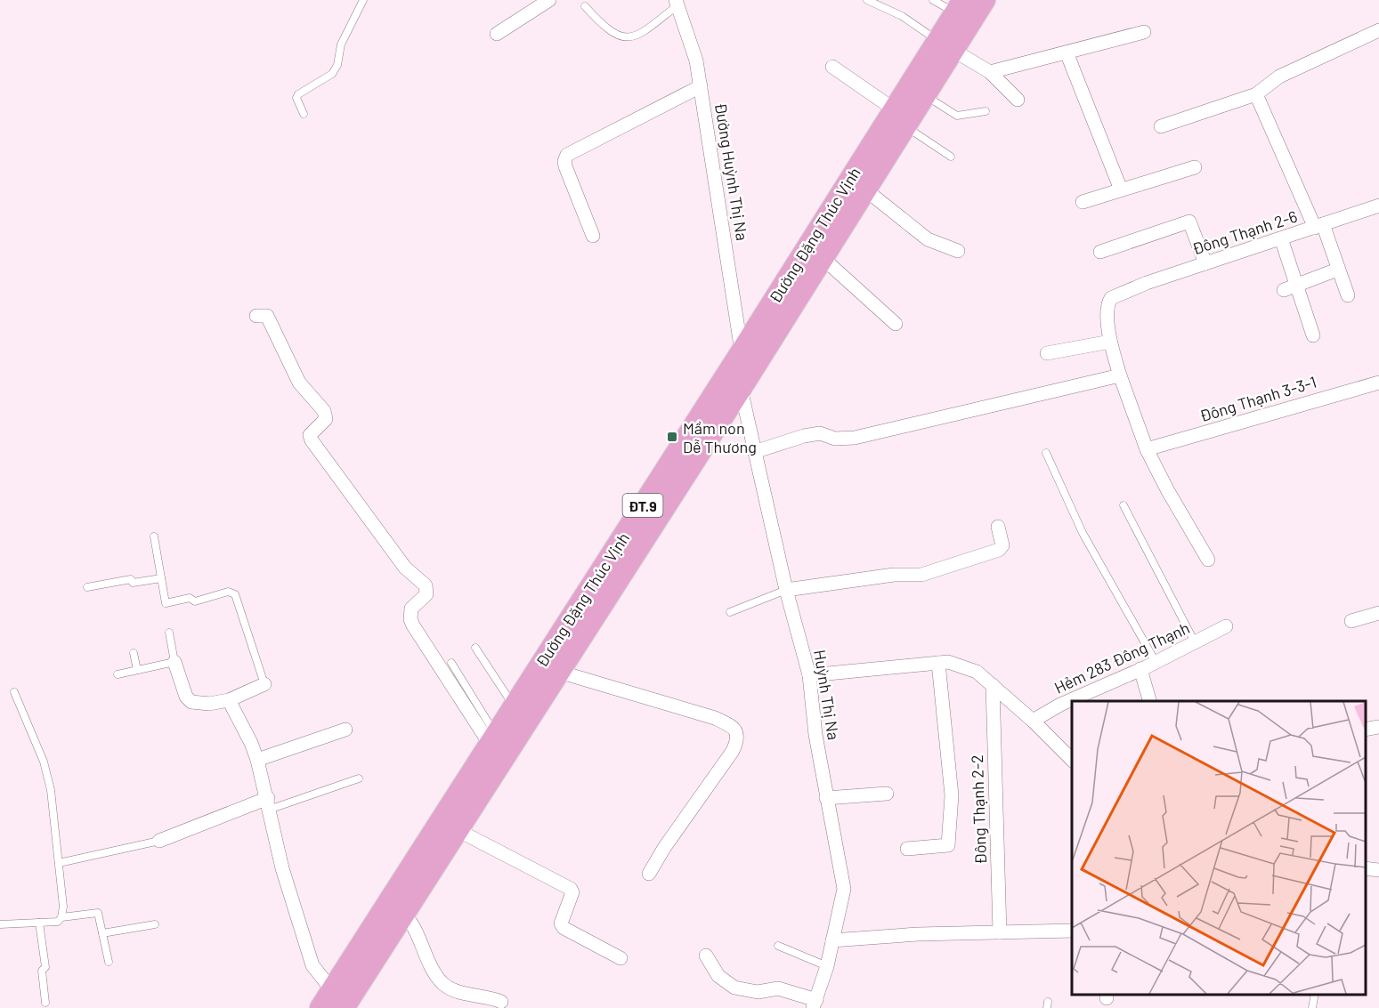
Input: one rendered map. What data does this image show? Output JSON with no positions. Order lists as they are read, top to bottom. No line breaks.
{"streets":{"main road":["Đường Đặng Thúc Vịnh","ĐT.9"],"street":["Đường Huỳnh Thị Na","Đông Thạnh 2-6","Đông Thạnh 3-3-1","Hẻm 283 Đông Thạnh","Huỳnh Thị Na","Đông Thạnh 2-2"]},"crossings":[["Đường Huỳnh Thị Na","Đường Đặng Thúc Vịnh"],["Đường Đặng Thúc Vịnh","Huỳnh Thị Na"]],"places":{"transit":["Mầm non Dễ Thương"]}}
